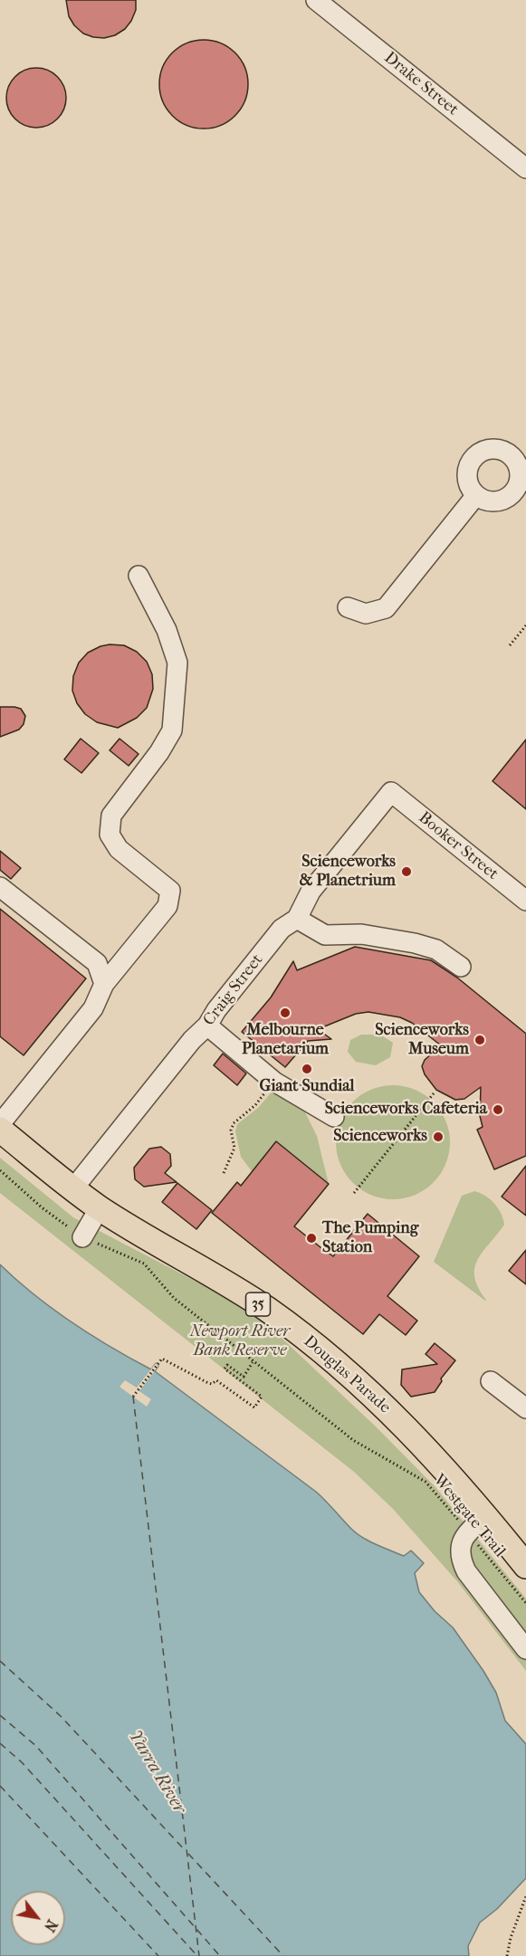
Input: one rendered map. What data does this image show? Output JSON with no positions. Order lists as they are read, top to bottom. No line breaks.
{"streets":{"main road":["35","Douglas Parade"],"street":["Drake Street","Booker Street","Craig Street"],"path":["Westgate Trail"]},"crossings":[["Booker Street","Craig Street"],["Craig Street","Douglas Parade"],["Douglas Parade","Westgate Trail"]],"water":["Yarra River"],"parks":["Newport River Bank Reserve"],"places":["Scienceworks & Planetrium","Melbourne Planetarium","Scienceworks Museum","Giant Sundial","Scienceworks Cafeteria","Scienceworks","The Pumping Station"],"north":"bottom right"}
